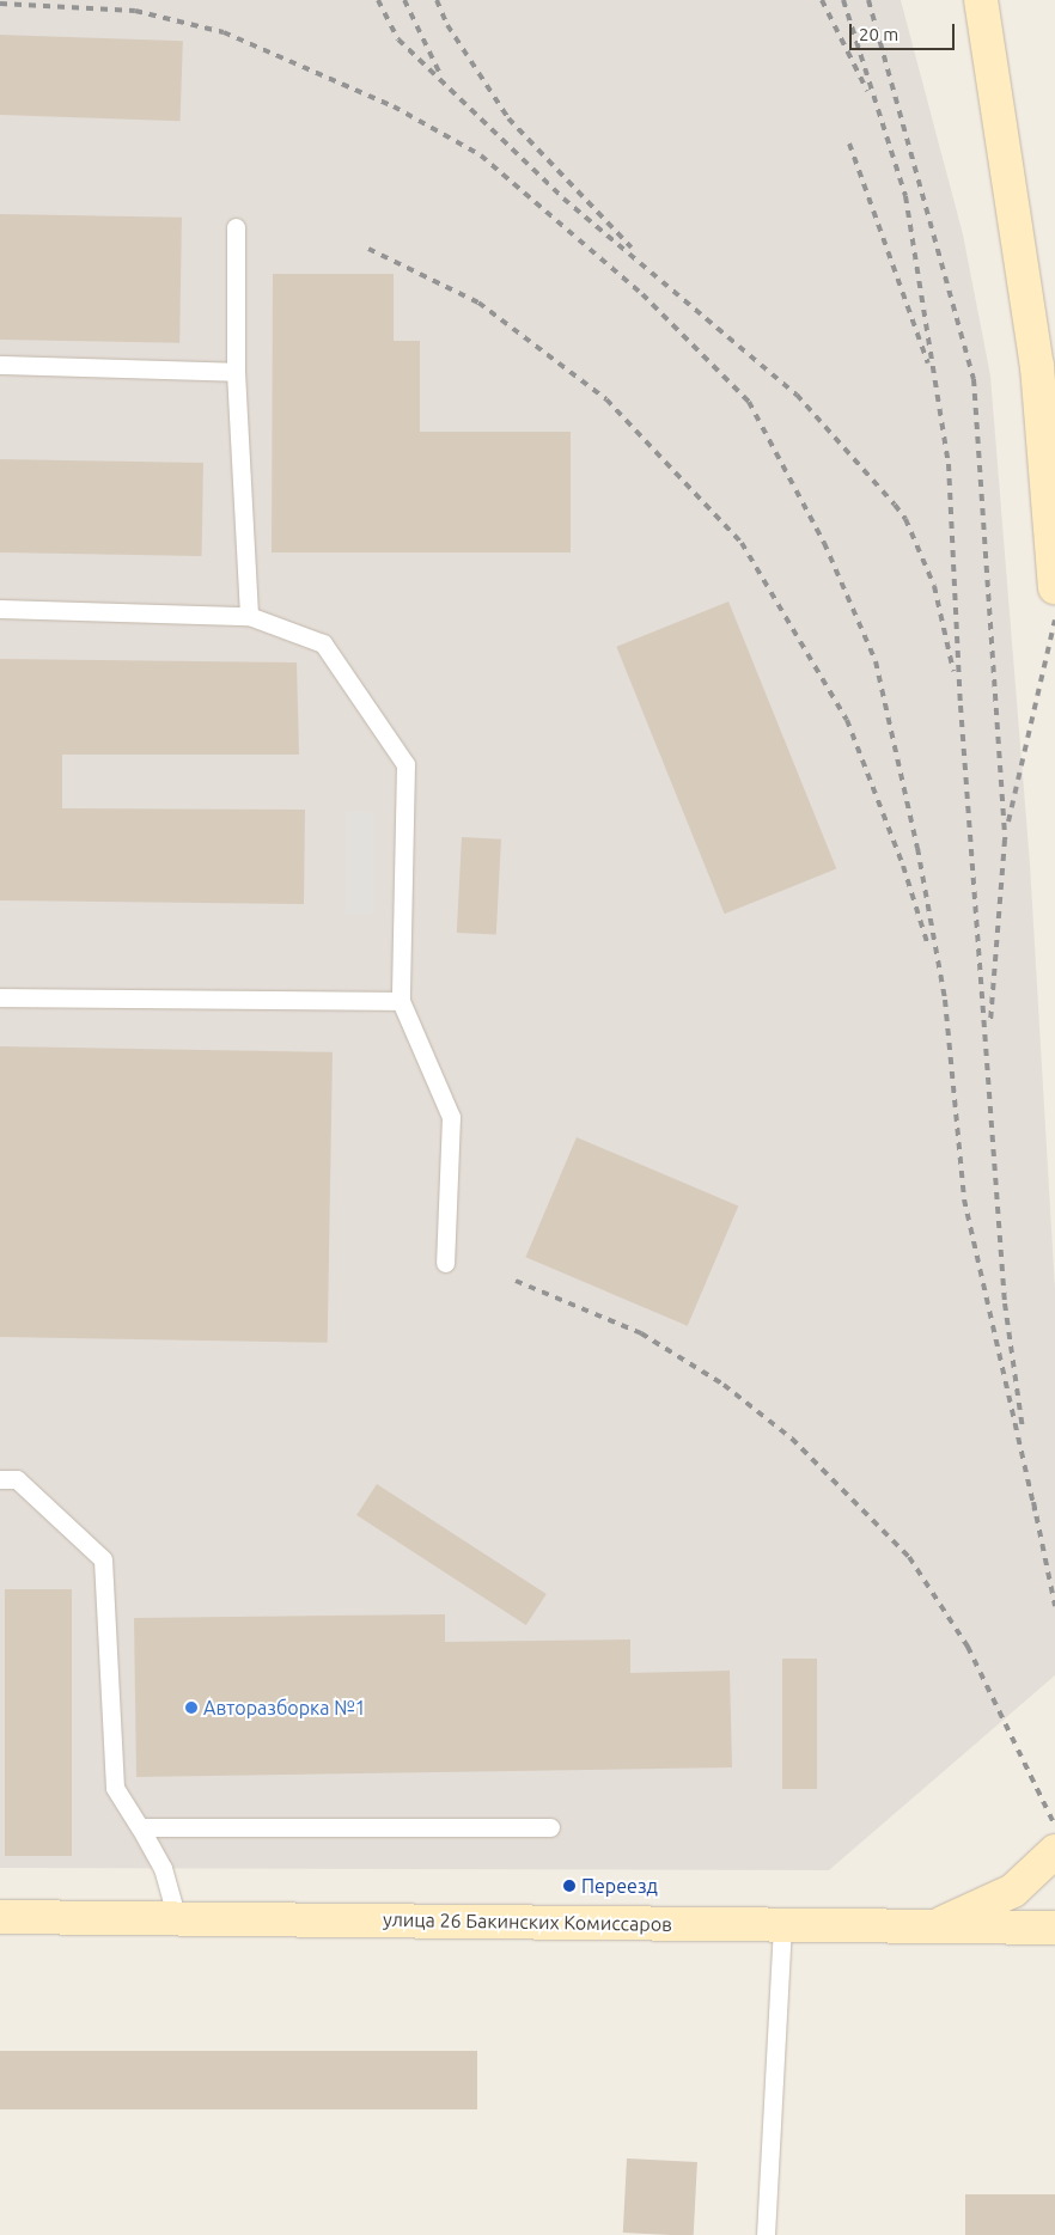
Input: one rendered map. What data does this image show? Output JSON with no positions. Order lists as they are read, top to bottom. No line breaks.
{"streets":{"main road":["улица 26 Бакинских Комиссаров"]},"places":["Авторазборка №1","Переезд"],"scale_bar":"20 m"}
